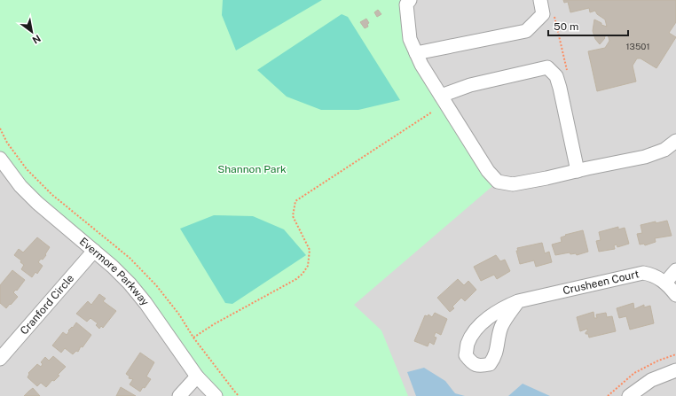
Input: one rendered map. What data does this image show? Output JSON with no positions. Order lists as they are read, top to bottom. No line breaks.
{"streets":{"street":["Evermore Parkway","Crusheen Court","Cranford Circle"]},"crossings":[["Evermore Parkway","Cranford Circle"]],"parks":["Shannon Park"],"house_numbers":["13501"],"scale_bar":"50 m","north":"bottom right"}
